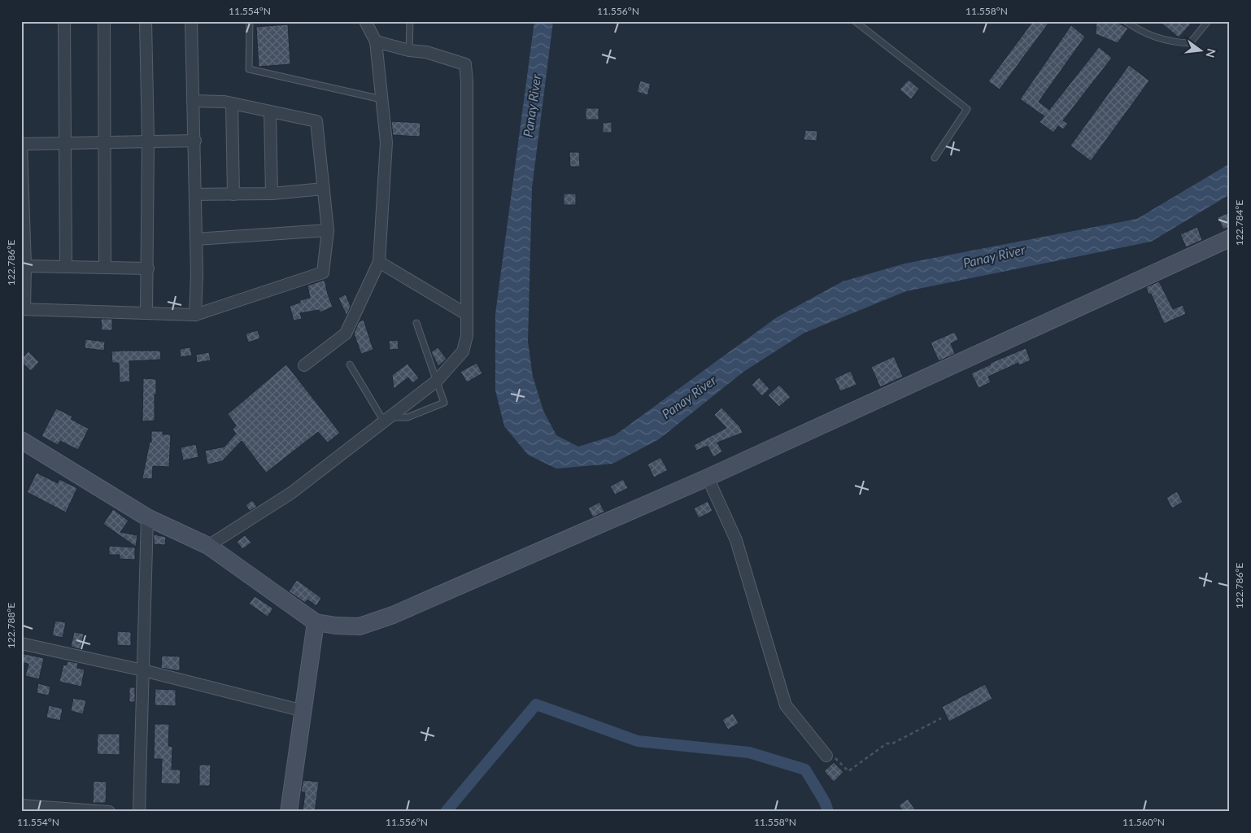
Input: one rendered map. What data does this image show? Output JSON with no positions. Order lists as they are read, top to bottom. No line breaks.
{"water":["Panay River"],"north":"right","coordinates":["11.554°N","11.556°N","11.558°N","122.784°E","122.786°E","122.788°E","11.560°N"]}
